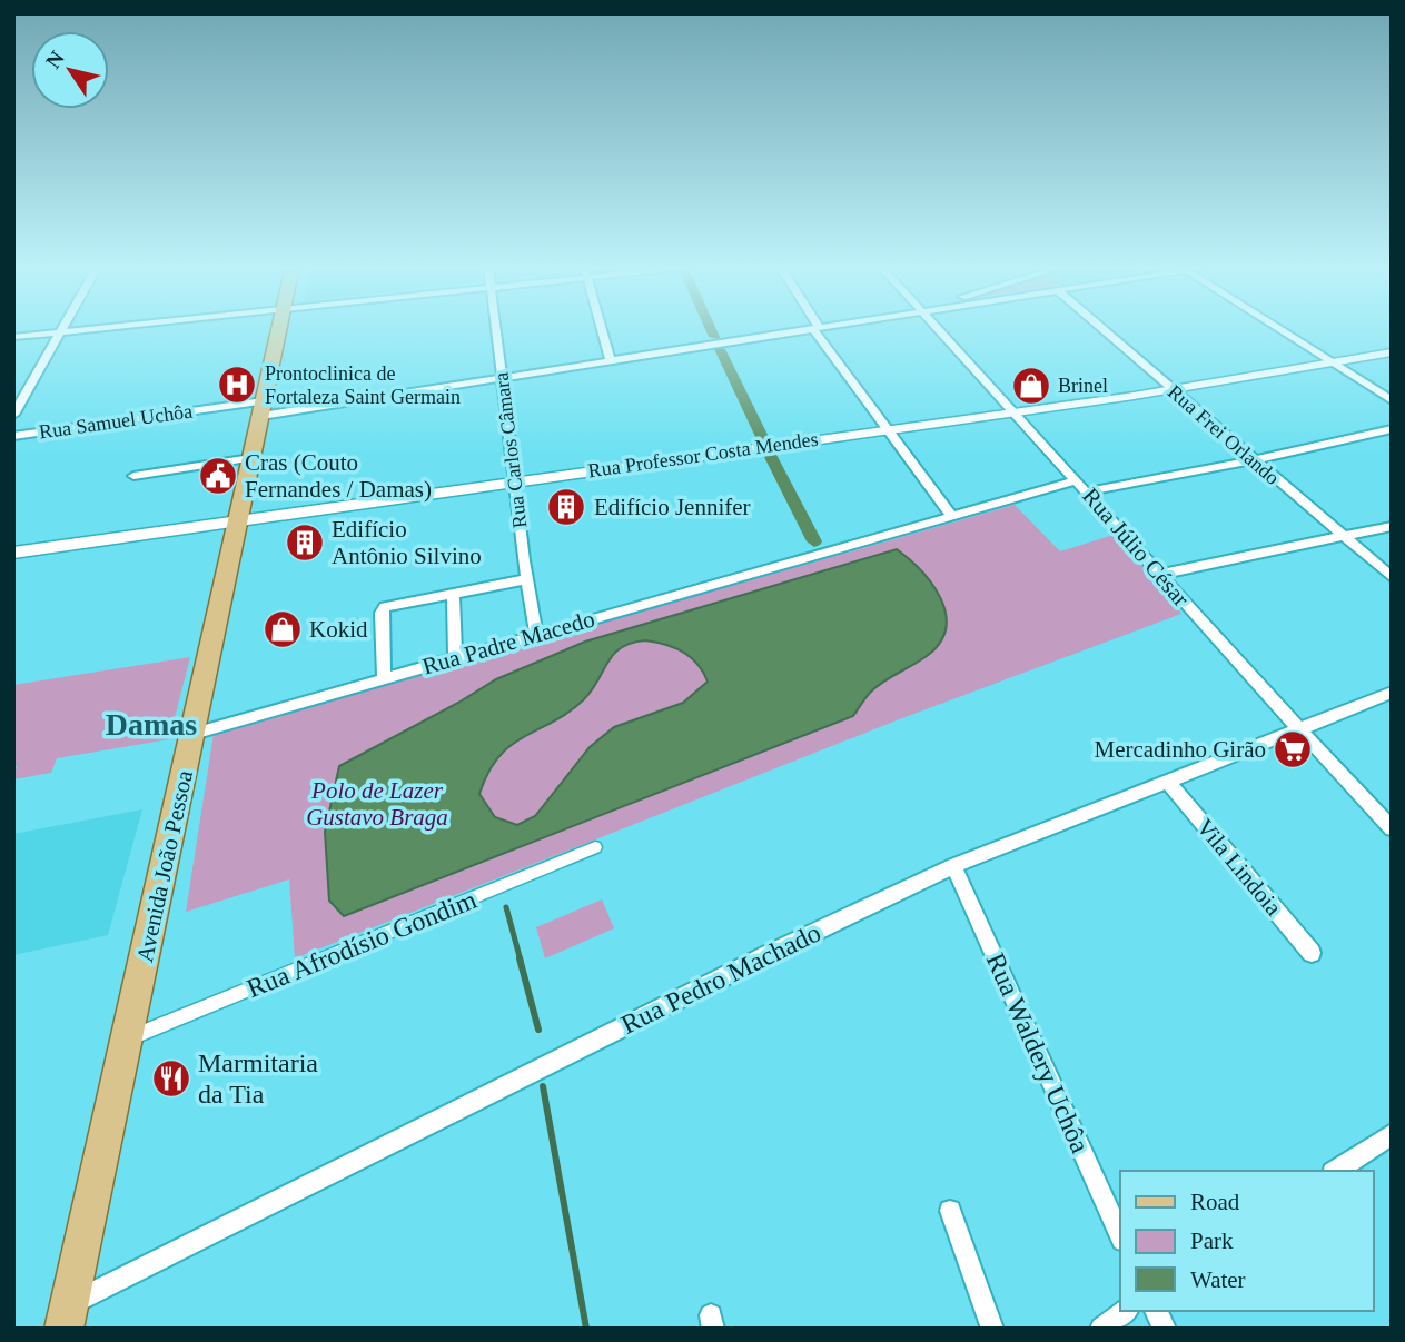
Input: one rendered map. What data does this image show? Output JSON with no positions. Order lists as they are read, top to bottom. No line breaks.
{"streets":{"main road":["Avenida João Pessoa"],"street":["Rua Samuel Uchôa","Rua Frei Orlando","Rua Carlos Câmara","Rua Professor Costa Mendes","Rua Júlio César","Rua Padre Macedo","Vila Lindoia","Rua Afrodísio Gondim","Rua Pedro Machado","Rua Waldery Uchôa"]},"crossings":[["Rua Samuel Uchôa","Rua Carlos Câmara"],["Rua Samuel Uchôa","Avenida João Pessoa"],["Rua Frei Orlando","Rua Professor Costa Mendes"],["Rua Carlos Câmara","Rua Professor Costa Mendes"],["Rua Carlos Câmara","Rua Padre Macedo"],["Rua Professor Costa Mendes","Rua Júlio César"],["Rua Professor Costa Mendes","Avenida João Pessoa"],["Rua Júlio César","Rua Padre Macedo"],["Rua Júlio César","Rua Pedro Machado"],["Rua Padre Macedo","Avenida João Pessoa"],["Avenida João Pessoa","Rua Afrodísio Gondim"],["Avenida João Pessoa","Rua Pedro Machado"],["Vila Lindoia","Rua Pedro Machado"],["Rua Pedro Machado","Rua Waldery Uchôa"]],"districts":["Damas"],"parks":["Polo de Lazer Gustavo Braga"],"places":{"hospital":["Prontoclinica de Fortaleza Saint Germain"],"shop":["Brinel","Kokid"],"public building":["Cras (Couto Fernandes / Damas)"],"building":["Edifício Jennifer","Edifício Antônio Silvino"],"supermarket":["Mercadinho Girão"],"restaurant":["Marmitaria da Tia"]},"legend":["Road","Park","Water"],"north":"top left"}
